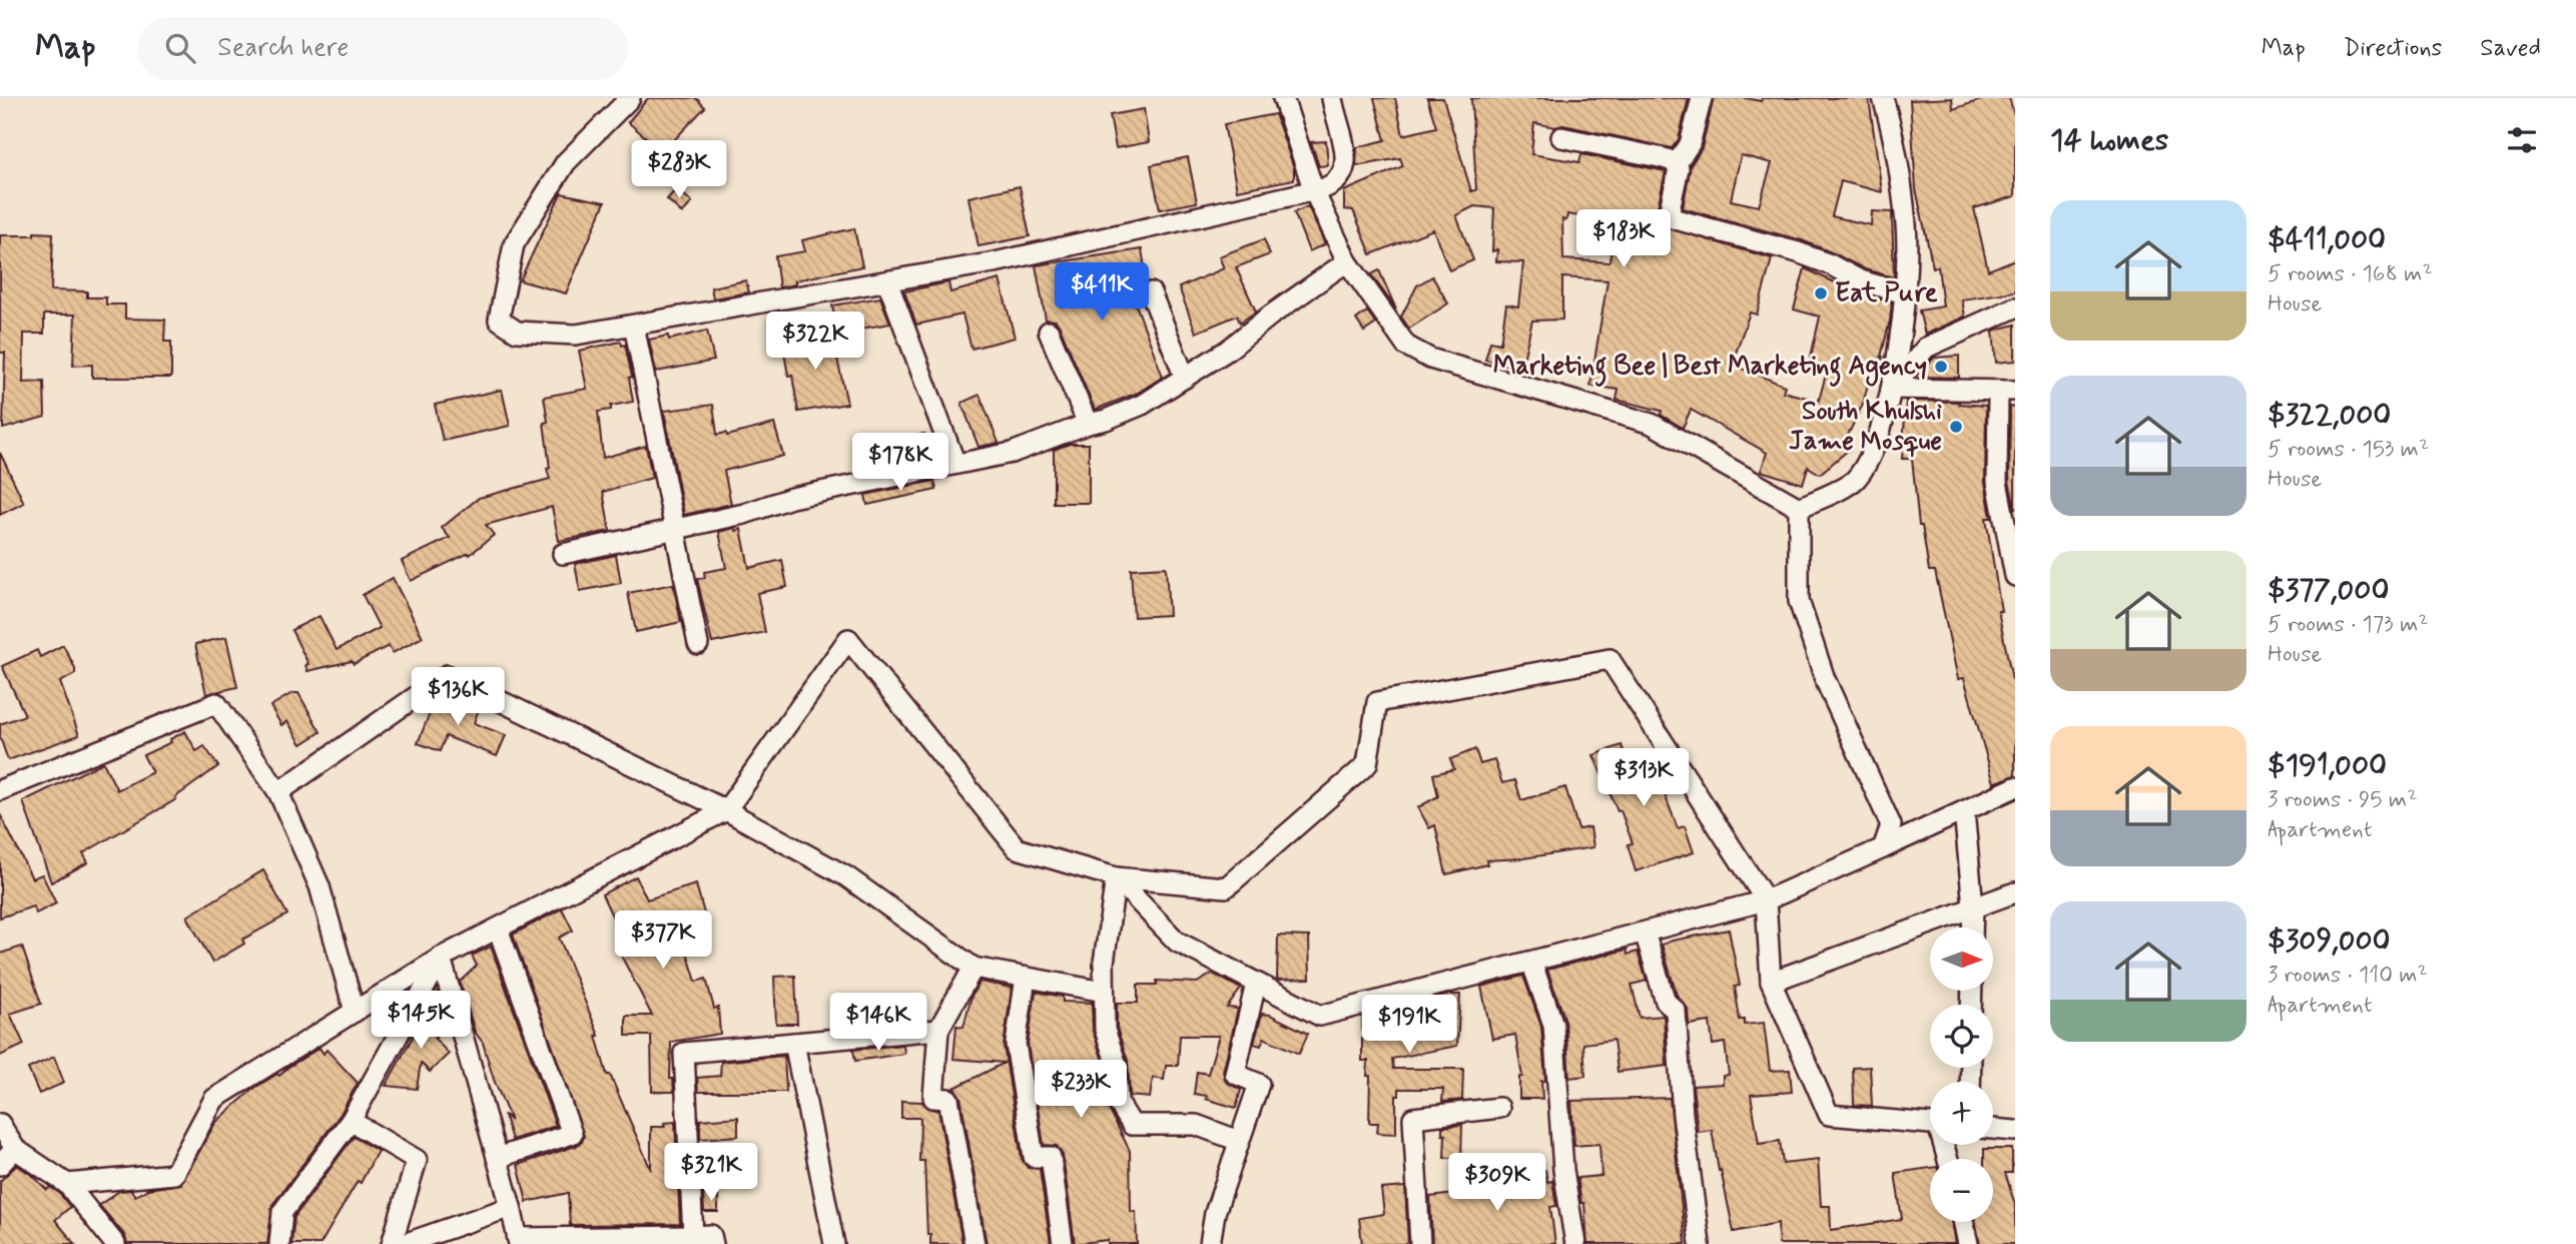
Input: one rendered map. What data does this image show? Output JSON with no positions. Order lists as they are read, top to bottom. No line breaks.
{"places":["Eat Pure","Marketing Bee | Best Marketing Agency","South Khulshi Jame Mosque"],"north":"right","page":{"header":"Map","search":"Search here","nav":["Map","Directions","Saved"],"heading":"14 homes","price":["$283K","$183K","$411K","$322K","$178K","$136K","$313K","$377K","$145K","$146K","$191K","$233K","$321K","$309K"],"list":[{"name":"$411,000","note":"5 rooms · 168 m² · House"},{"name":"$322,000","note":"5 rooms · 153 m² · House"},{"name":"$377,000","note":"5 rooms · 173 m² · House"},{"name":"$191,000","note":"3 rooms · 95 m² · Apartment"},{"name":"$309,000","note":"3 rooms · 110 m² · Apartment"}],"map_buttons":["+","−"]}}
